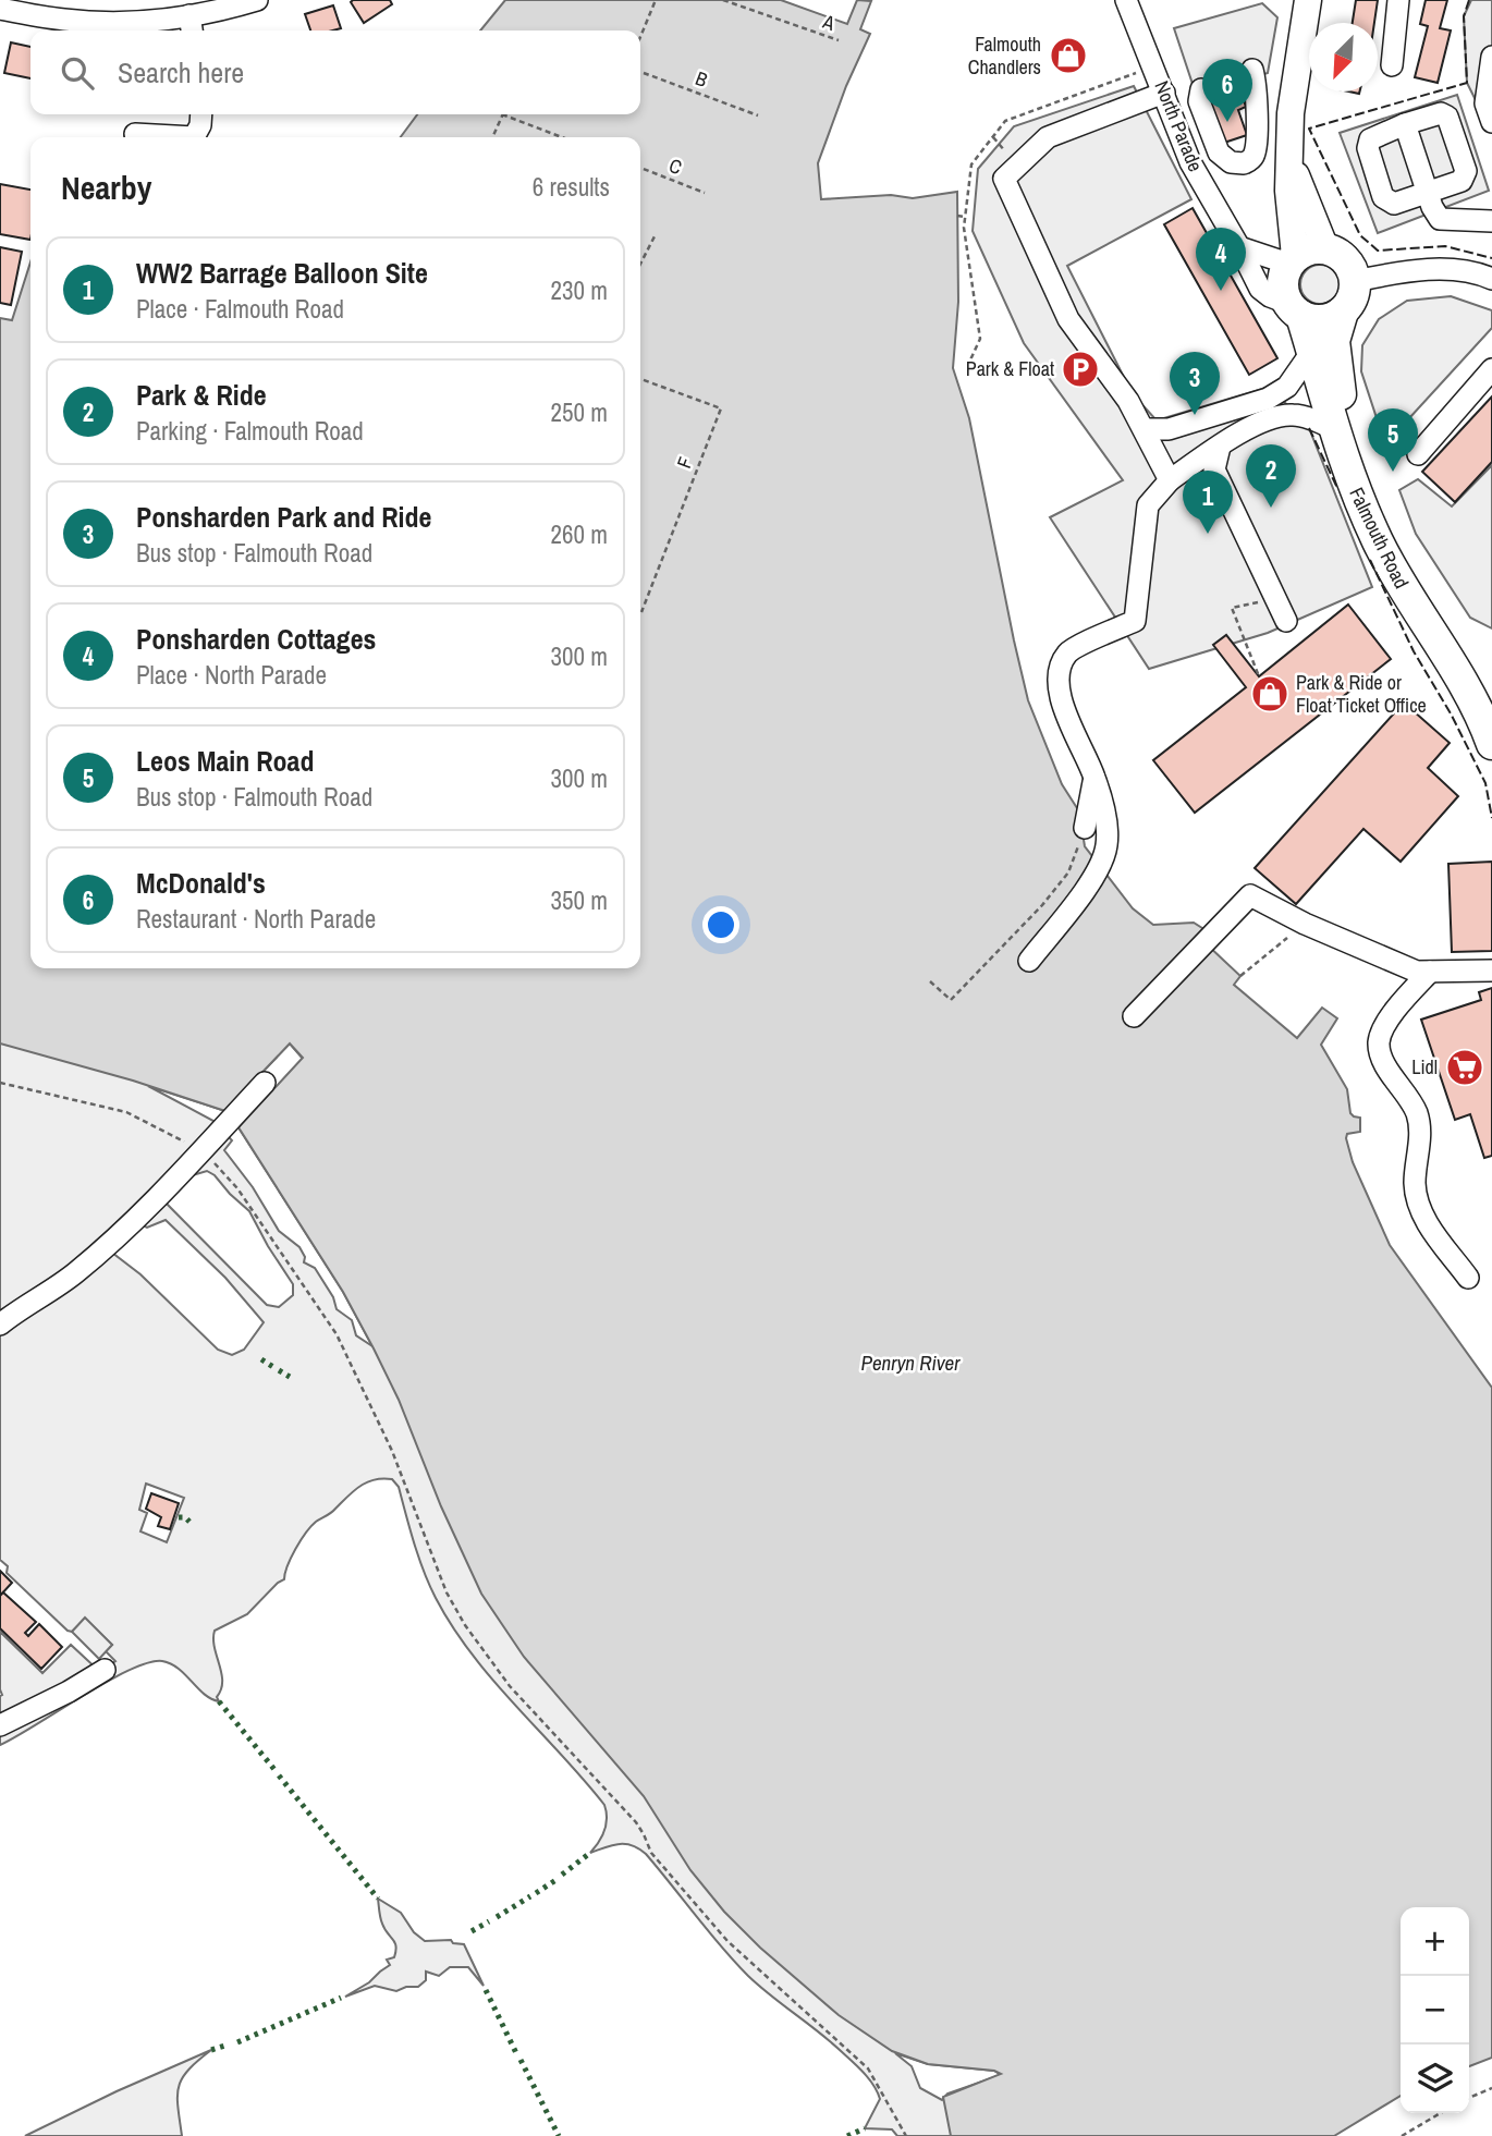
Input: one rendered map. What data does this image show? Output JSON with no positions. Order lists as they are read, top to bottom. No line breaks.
{"streets":{"highway":["Falmouth Road"],"street":["North Parade"],"path":["A","B","C","F"]},"crossings":[["North Parade","Falmouth Road"]],"water":["Penryn River"],"places":{"shop":["Falmouth Chandlers","Park & Ride or Float Ticket Office"],"parking":["Park & Float"],"supermarket":["Lidl"]},"north":"bottom left","page":{"search":"Search here","pins":["6","4","3","5","2","1"],"heading":["Nearby","6 results"],"list":[{"mark":"1","name":"WW2 Barrage Balloon Site","note":"Place · Falmouth Road","value":"230 m"},{"mark":"2","name":"Park & Ride","note":"Parking · Falmouth Road","value":"250 m"},{"mark":"3","name":"Ponsharden Park and Ride","note":"Bus stop · Falmouth Road","value":"260 m"},{"mark":"4","name":"Ponsharden Cottages","note":"Place · North Parade","value":"300 m"},{"mark":"5","name":"Leos Main Road","note":"Bus stop · Falmouth Road","value":"300 m"},{"mark":"6","name":"McDonald's","note":"Restaurant · North Parade","value":"350 m"}],"map_buttons":["+","−"]}}
